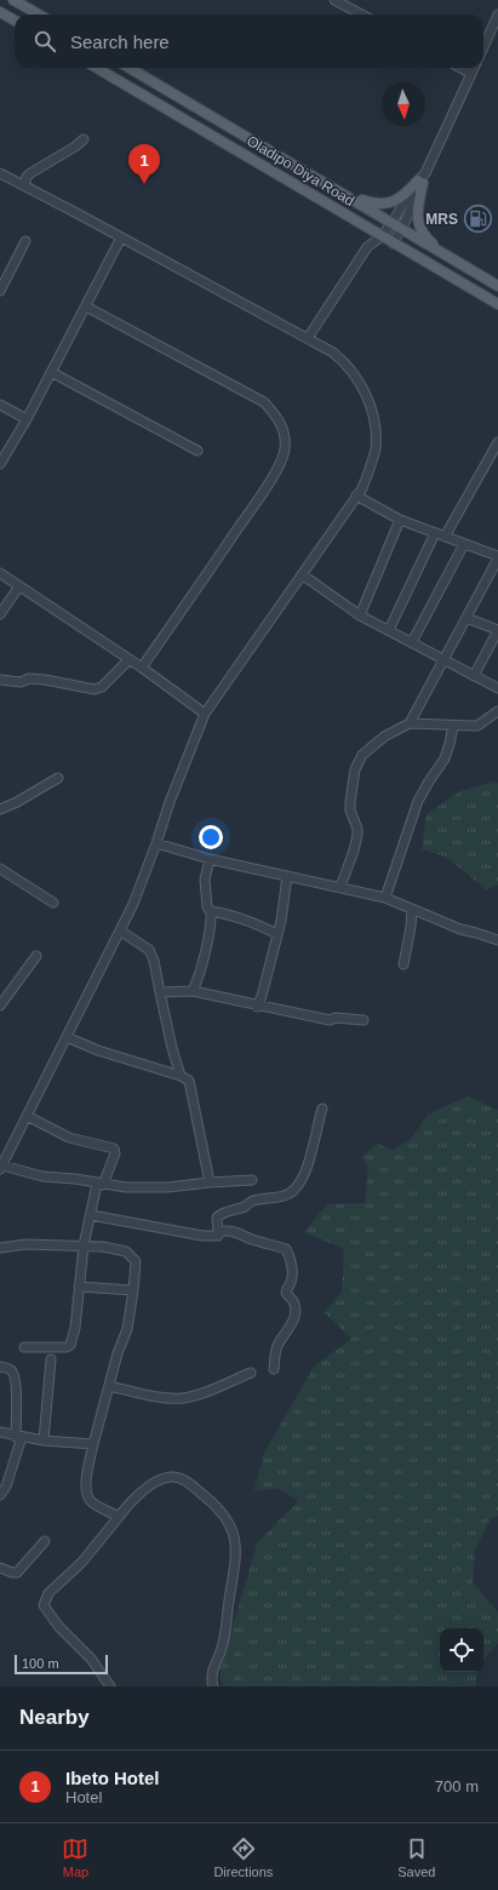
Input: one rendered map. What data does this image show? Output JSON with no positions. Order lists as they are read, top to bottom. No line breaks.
{"streets":{"main road":["Oladipo Diya Road"]},"places":{"fuel station":["MRS"]},"scale_bar":"100 m","north":"bottom","page":{"search":"Search here","pins":"1","scale":"100 m","heading":"Nearby","list":[{"mark":"1","name":"Ibeto Hotel","note":"Hotel","value":"700 m"}],"nav":["Map","Directions","Saved"]}}
